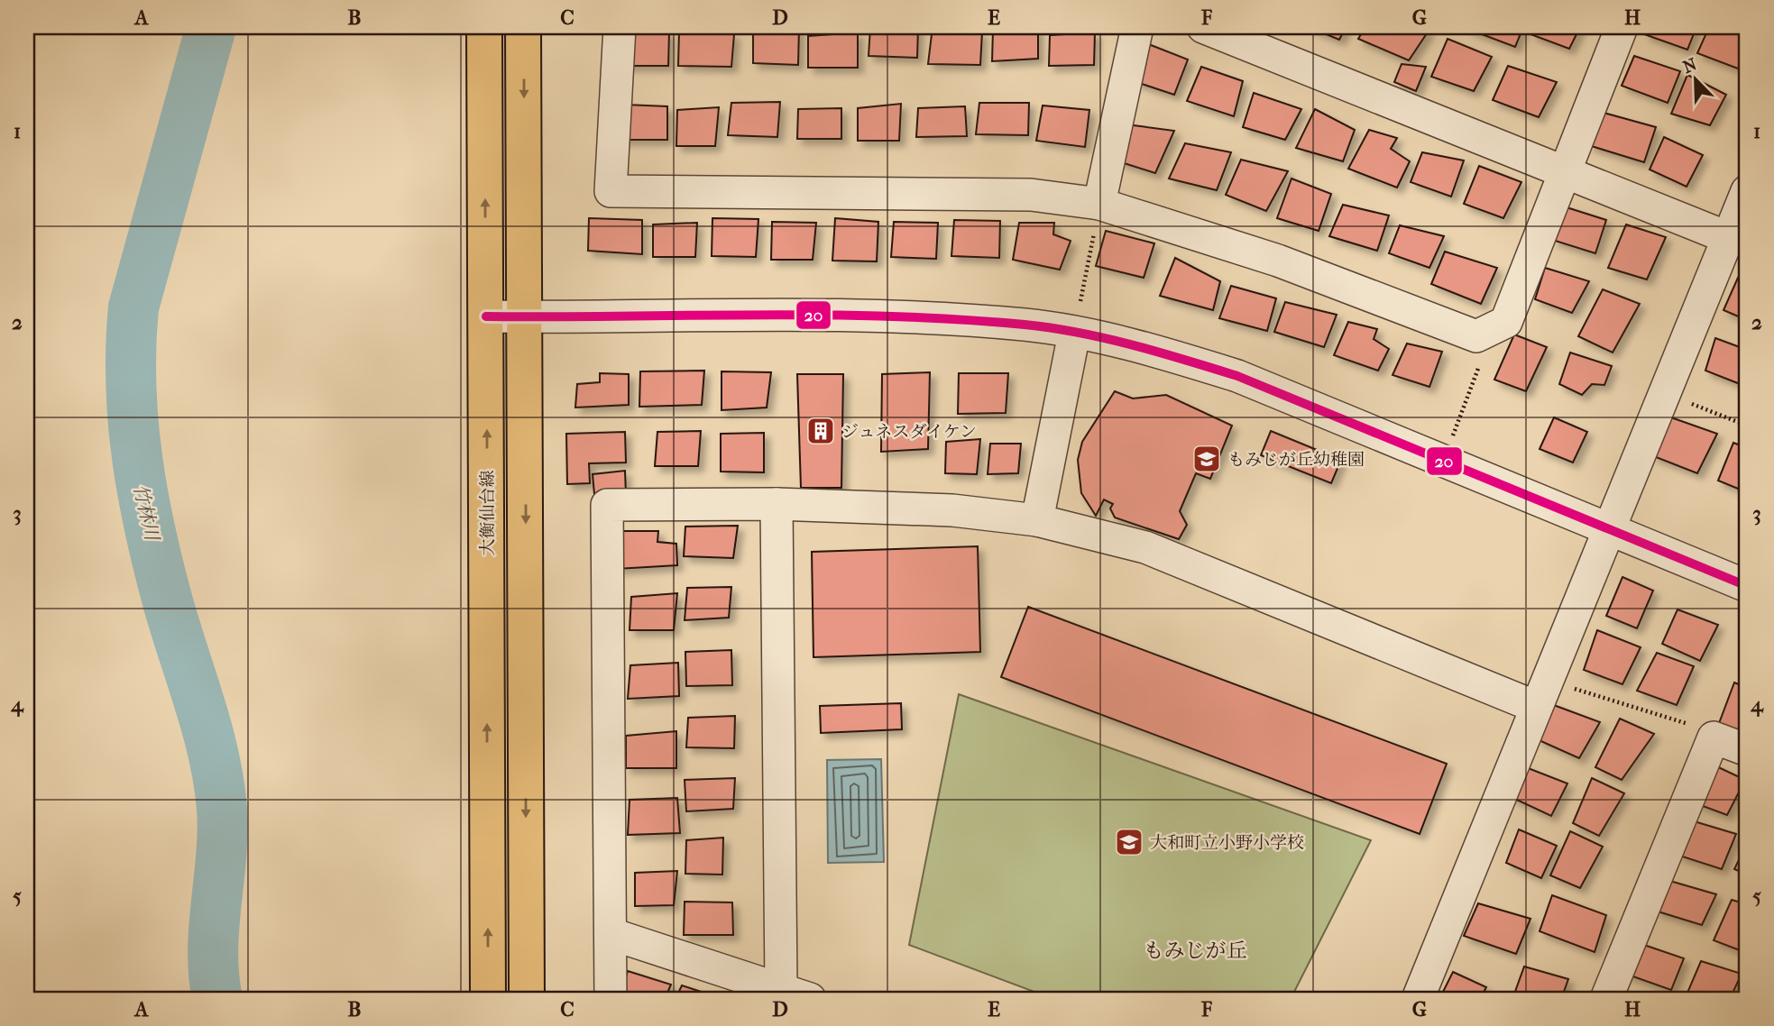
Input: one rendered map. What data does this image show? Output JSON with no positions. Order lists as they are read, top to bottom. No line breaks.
{"streets":{"main road":["大衡仙台線"]},"districts":["もみじが丘"],"water":["竹林川"],"places":{"building":["ジュネスダイケン"],"school or university":["もみじが丘幼稚園","大和町立小野小学校"]},"lines":["transit line 20"],"north":"top left","grid":{"columns":["A","B","C","D","E","F","G","H"],"rows":["1","2","3","4","5"]}}
